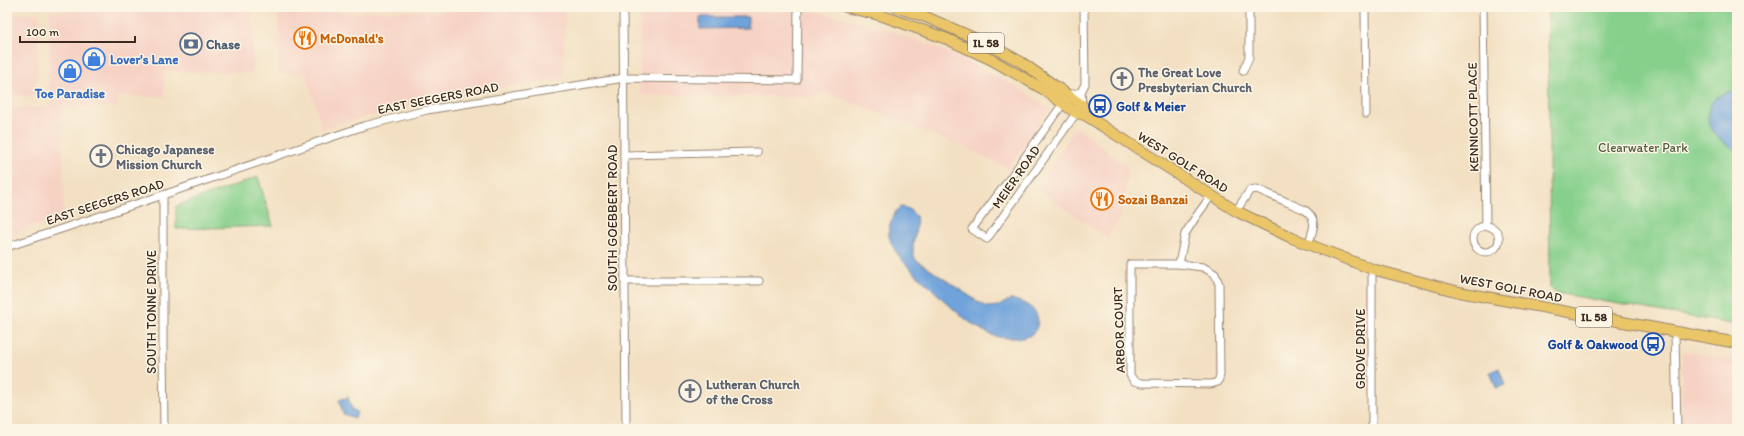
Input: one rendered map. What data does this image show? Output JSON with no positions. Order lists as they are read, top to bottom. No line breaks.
{"streets":{"main road":["IL 58","WEST GOLF ROAD"],"street":["EAST SEEGERS ROAD","KENNICOTT PLACE","MEIER ROAD","SOUTH GOEBBERT ROAD","SOUTH TONNE DRIVE","ARBOR COURT","GROVE DRIVE"]},"crossings":[["IL 58","WEST GOLF ROAD"],["IL 58","MEIER ROAD"],["EAST SEEGERS ROAD","SOUTH GOEBBERT ROAD"],["EAST SEEGERS ROAD","SOUTH TONNE DRIVE"],["WEST GOLF ROAD","MEIER ROAD"],["WEST GOLF ROAD","GROVE DRIVE"]],"parks":["Clearwater Park"],"places":{"restaurant":["McDonald's","Sozai Banzai"],"bank":["Chase"],"shop":["Lover's Lane","Toe Paradise"],"church":["The Great Love Presbyterian Church","Chicago Japanese Mission Church","Lutheran Church of the Cross"],"bus stop":["Golf & Meier","Golf & Oakwood"]},"scale_bar":"100 m"}
